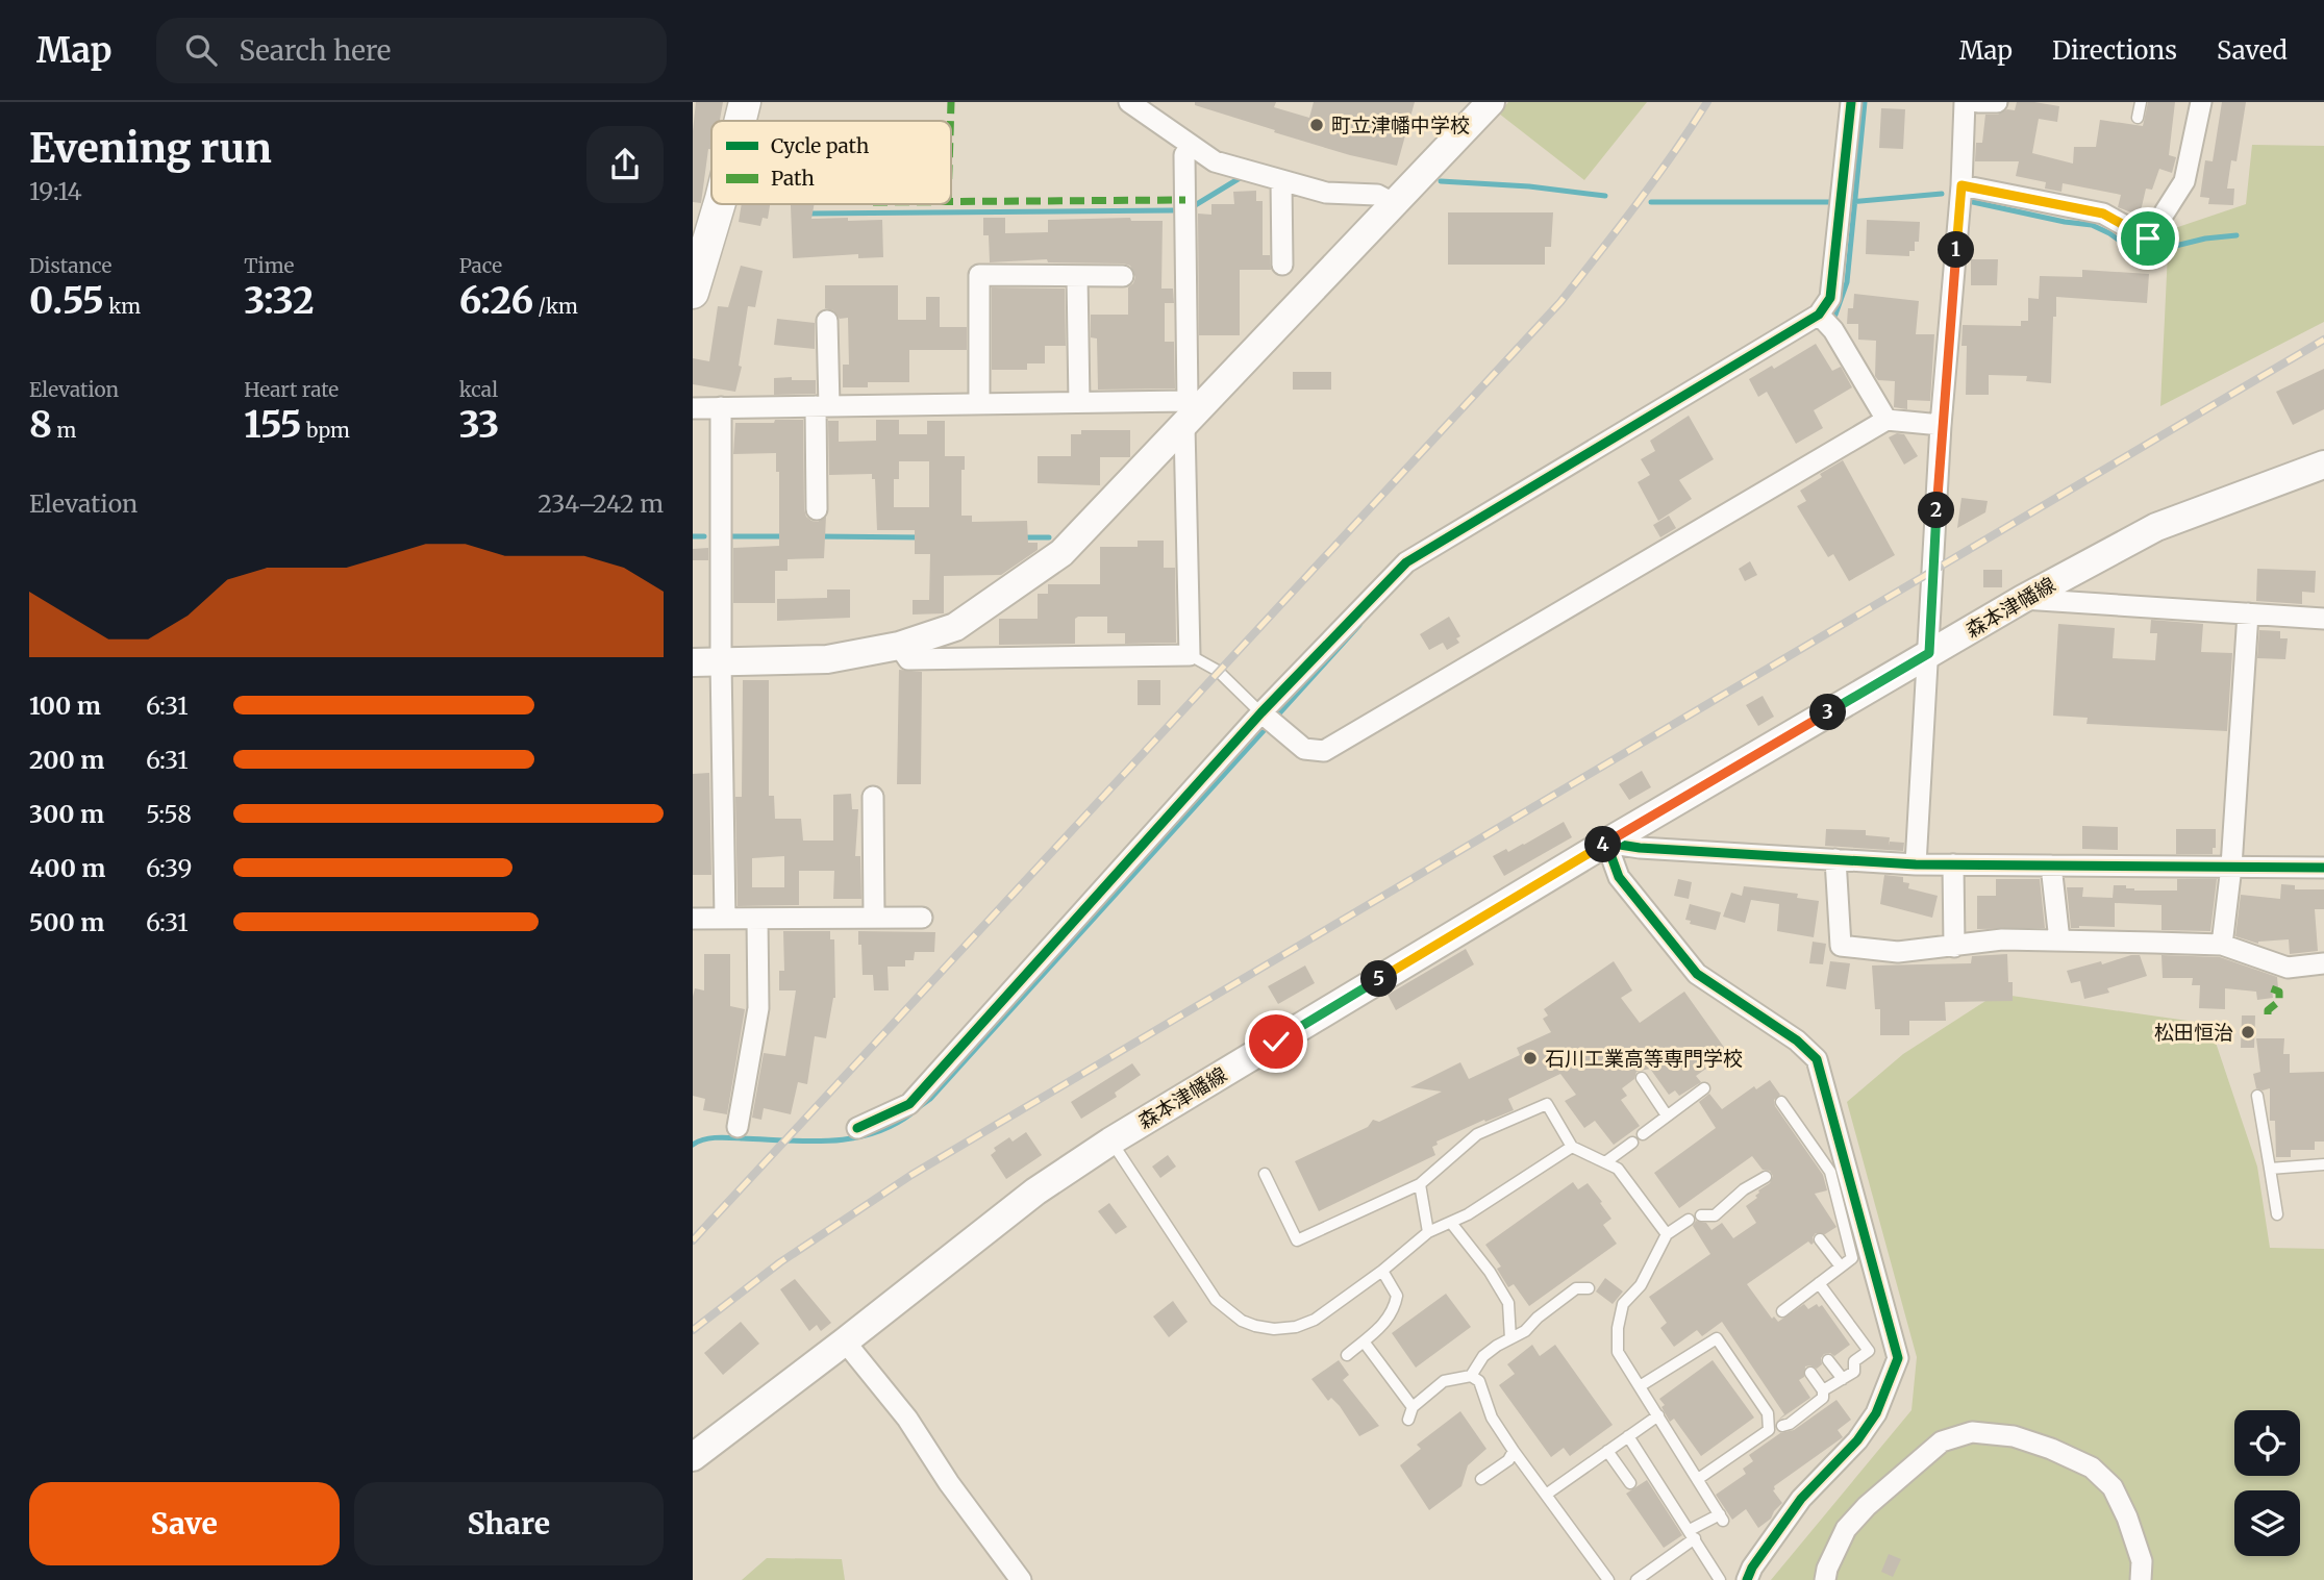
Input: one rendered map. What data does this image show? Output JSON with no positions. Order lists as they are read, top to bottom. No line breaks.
{"streets":{"main road":["森本津幡線"]},"places":["町立津幡中学校","松田恒治","石川工業高等専門学校"],"legend":["Cycle path","Path"],"page":{"header":"Map","search":"Search here","nav":["Map","Directions","Saved"],"heading":["Evening run","19:14"],"stats":[["Distance","0.55 km"],["Time","3:32"],["Pace","6:26 /km"],["Elevation","8 m"],["Heart rate","155 bpm"],["kcal","33"]],"pins":["1","2","3","4","5"],"chart":["Elevation","234–242 m"],"list":[{"name":"100 m","note":"6:31"},{"name":"200 m","note":"6:31"},{"name":"300 m","note":"5:58"},{"name":"400 m","note":"6:39"},{"name":"500 m","note":"6:31"}],"buttons":["Save","Share"]}}
